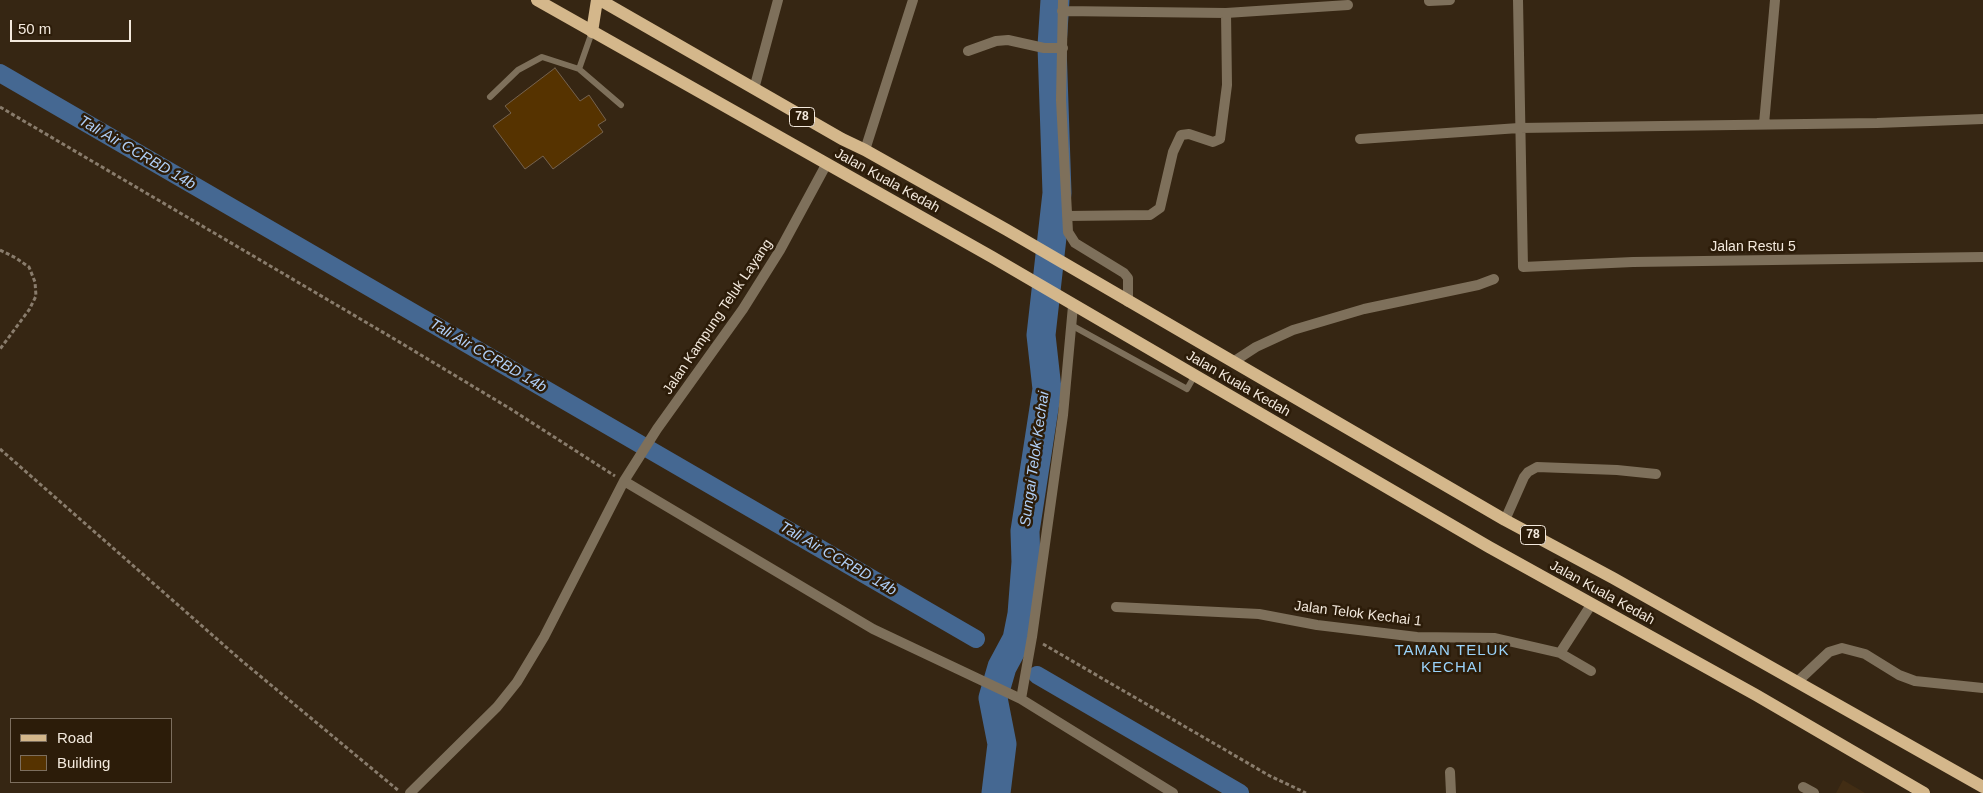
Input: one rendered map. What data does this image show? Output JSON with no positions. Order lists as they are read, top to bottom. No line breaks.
{"streets":{"main road":["78","Jalan Kuala Kedah"],"street":["Jalan Restu 5","Jalan Kampung Teluk Layang","Jalan Telok Kechai 1"]},"crossings":[["Jalan Kuala Kedah","Jalan Kampung Teluk Layang"]],"districts":["TAMAN TELUK KECHAI"],"water":["Tali Air CCRBD 14b","Sungai Telok Kechai"],"legend":["Road","Building"],"scale_bar":"50 m"}
